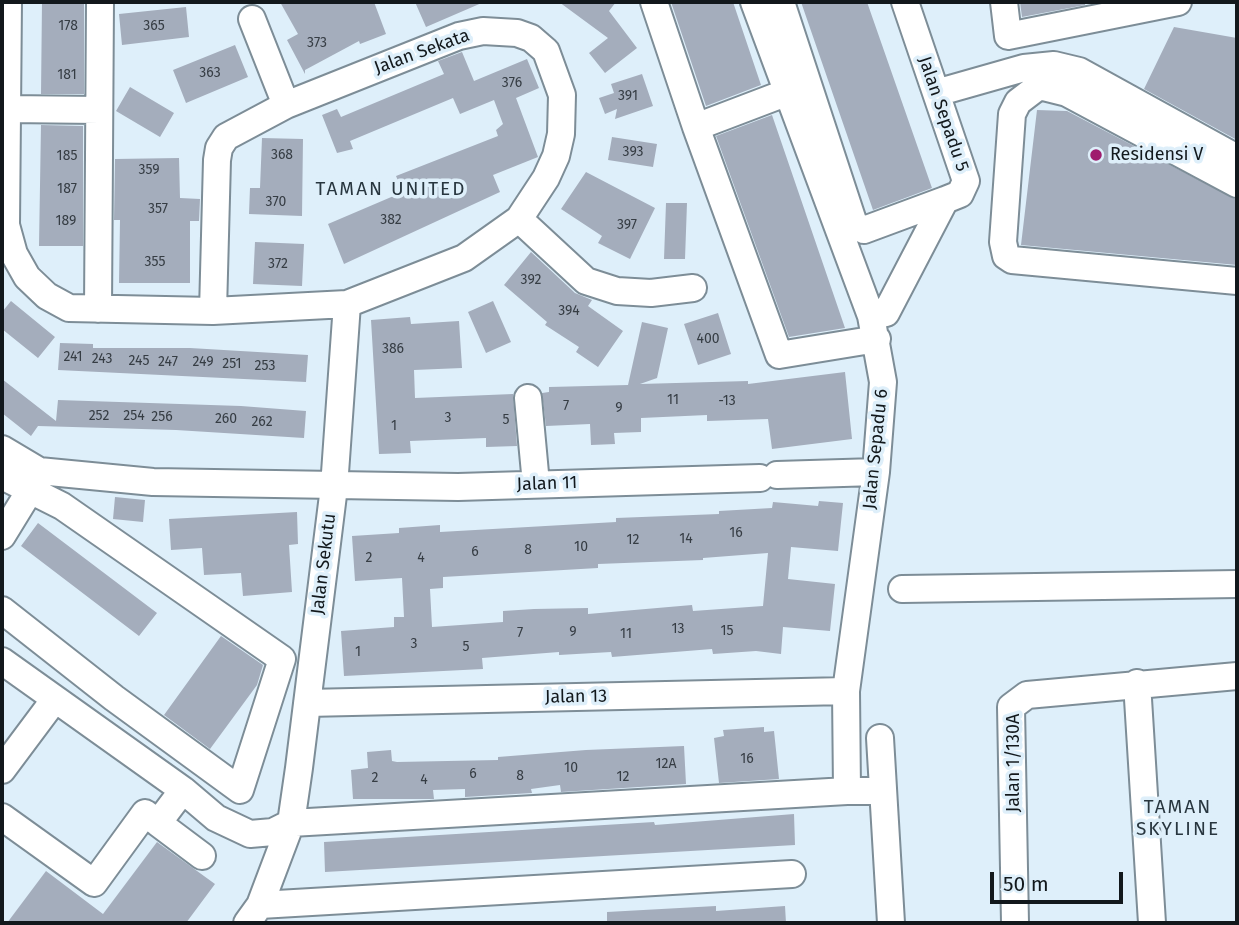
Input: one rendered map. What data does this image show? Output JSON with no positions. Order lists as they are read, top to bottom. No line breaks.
{"streets":{"street":["Jalan Sekata","Jalan Sepadu 5","Jalan Sepadu 6","Jalan 11","Jalan Sekutu","Jalan 13","Jalan 1/130A"]},"crossings":[["Jalan Sekata","Jalan Sekutu"],["Jalan Sepadu 5","Jalan Sepadu 6"],["Jalan Sepadu 6","Jalan 11"],["Jalan Sepadu 6","Jalan 13"],["Jalan 11","Jalan Sekutu"],["Jalan Sekutu","Jalan 13"]],"districts":["TAMAN UNITED","TAMAN SKYLINE"],"places":["Residensi V"],"house_numbers":["178","365","373","363","181","376","391","393","368","185","359","187","370","357","382","189","397","355","372","392","394","400","386","241","243","245","247","249","251","253","11","-13","7","9","252","254","256","3","260","5","262","1","16","14","12","10","8","6","2","4","13","15","9","7","11","3","5","1","16","12A","10","6","8","12","2","4"],"scale_bar":"50 m"}
